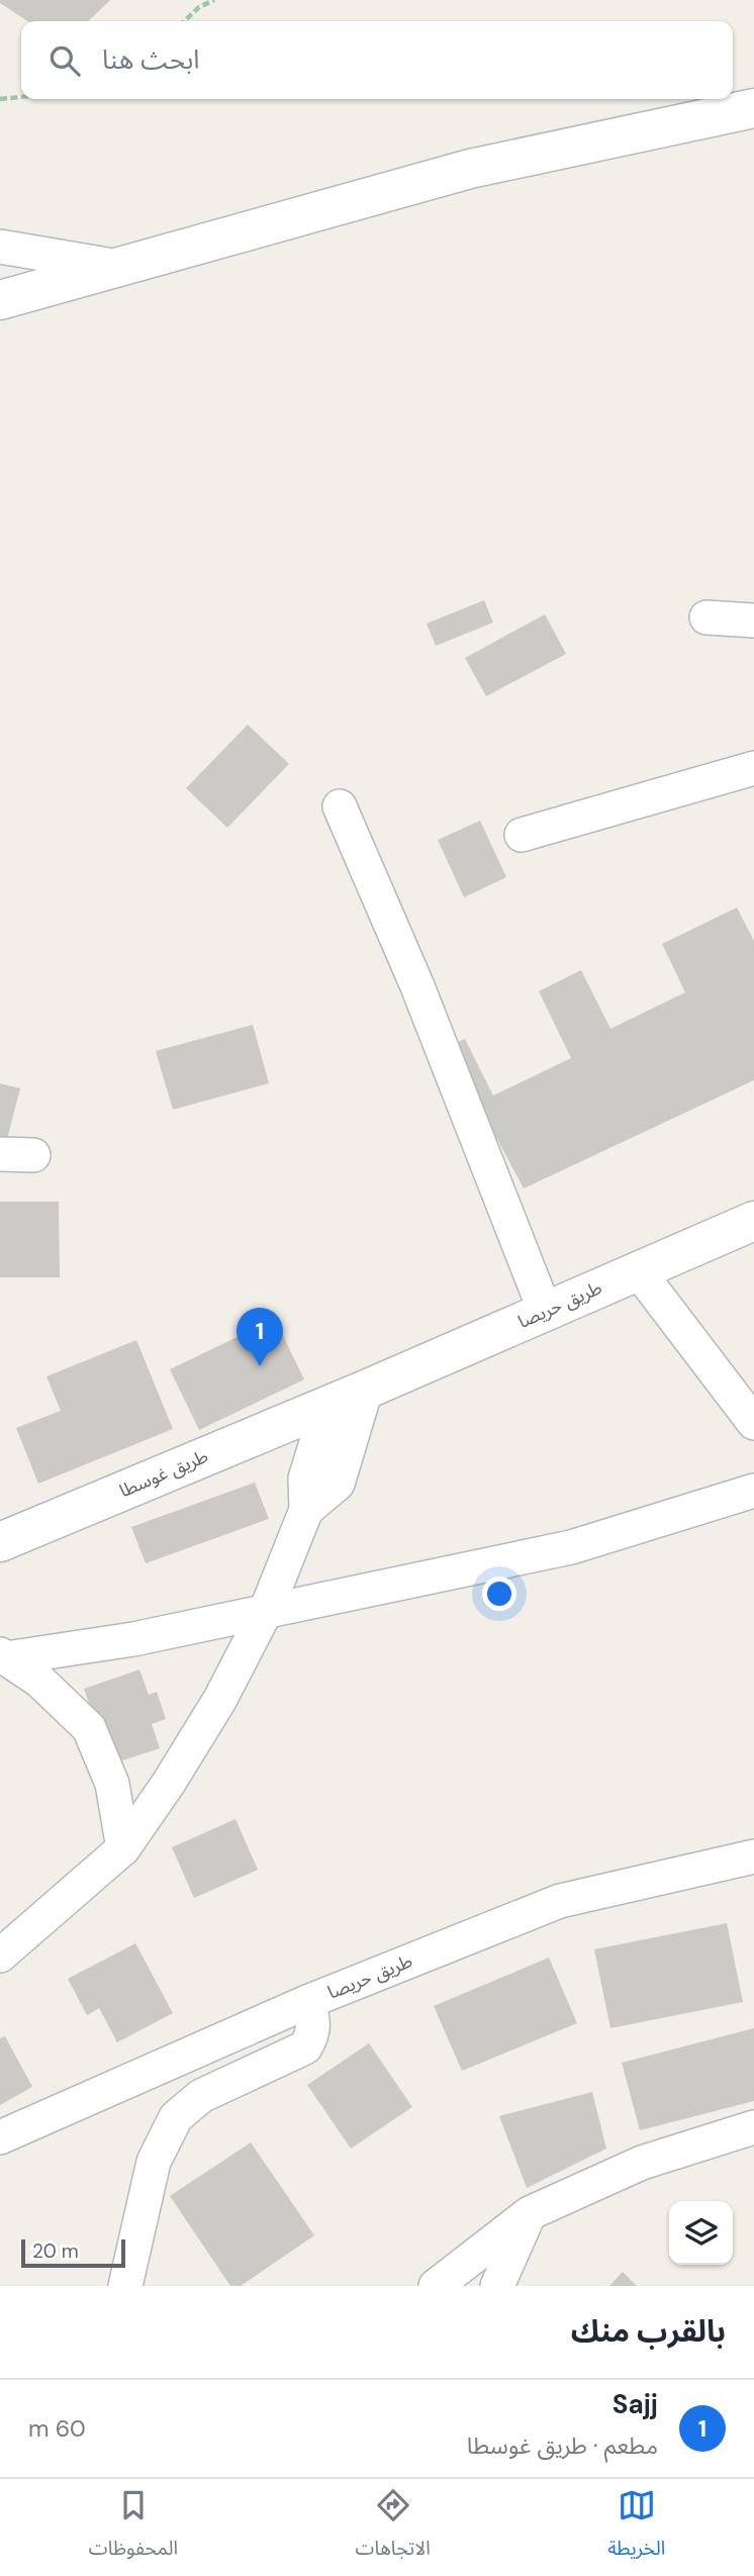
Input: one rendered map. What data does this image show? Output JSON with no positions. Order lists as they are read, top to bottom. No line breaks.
{"streets":{"main road":["طريق حريصا","طريق غوسطا"]},"crossings":[["طريق حريصا","طريق غوسطا"]],"scale_bar":"20 m","page":{"search":"ابحث هنا","pins":"1","scale":"20 m","heading":"بالقرب منك","list":[{"mark":"1","name":"Sajj","note":"مطعم · طريق غوسطا","value":"60 m"}],"nav":["الخريطة","الاتجاهات","المحفوظات"]}}
